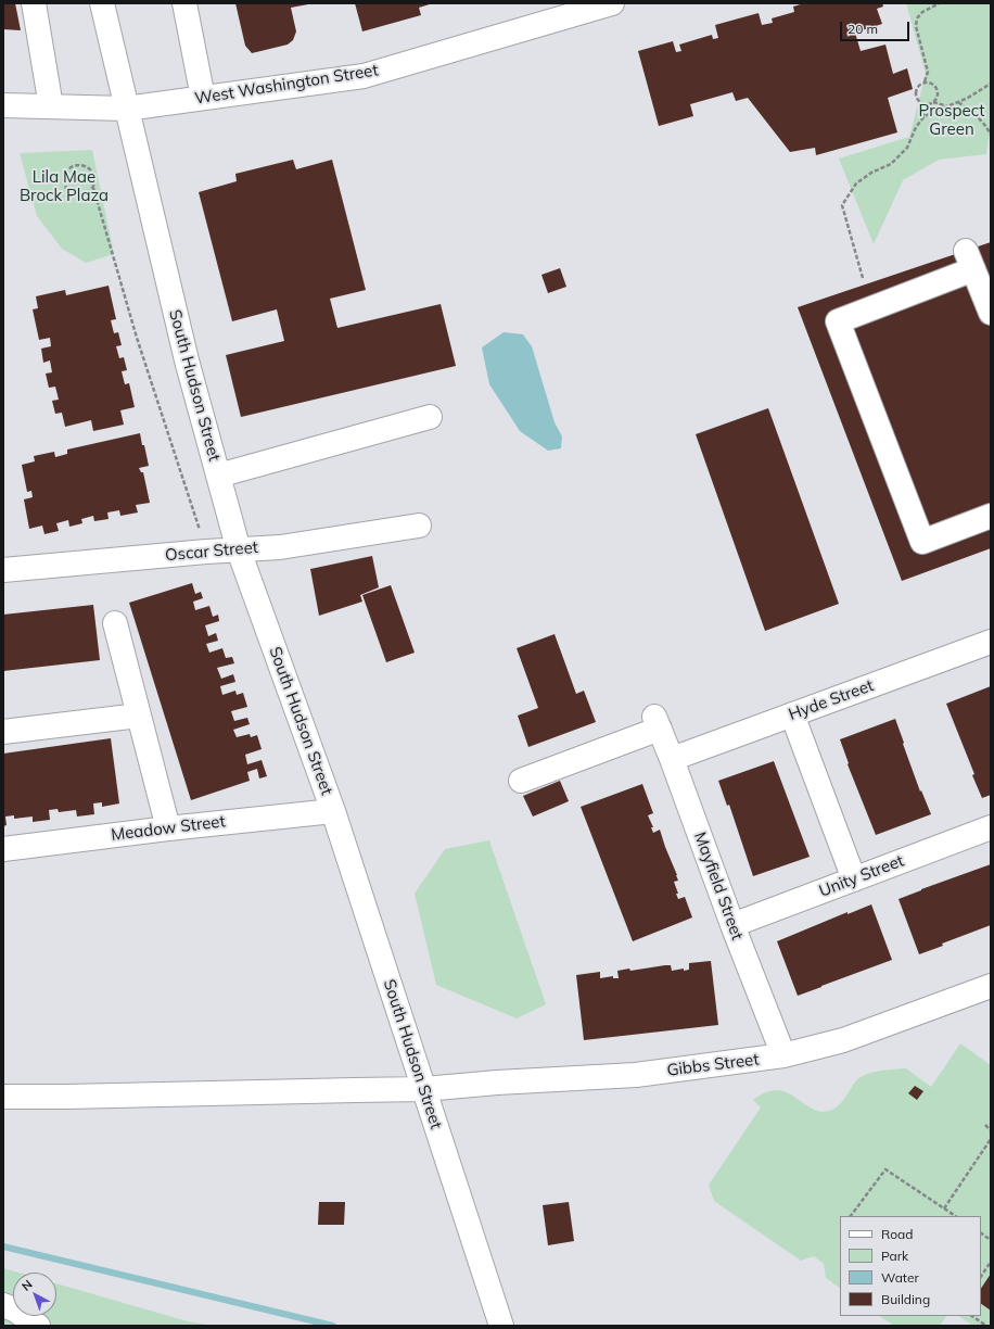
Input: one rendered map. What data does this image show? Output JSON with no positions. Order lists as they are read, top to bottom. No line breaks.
{"streets":{"street":["West Washington Street","South Hudson Street","Oscar Street","Hyde Street","Meadow Street","Unity Street","Mayfield Street","Gibbs Street"]},"crossings":[["West Washington Street","South Hudson Street"],["South Hudson Street","Oscar Street"],["South Hudson Street","Meadow Street"],["South Hudson Street","Gibbs Street"],["Hyde Street","Mayfield Street"],["Unity Street","Mayfield Street"],["Mayfield Street","Gibbs Street"]],"parks":["Prospect Green","Lila Mae Brock Plaza"],"legend":["Road","Park","Water","Building"],"scale_bar":"20 m","north":"top left"}
